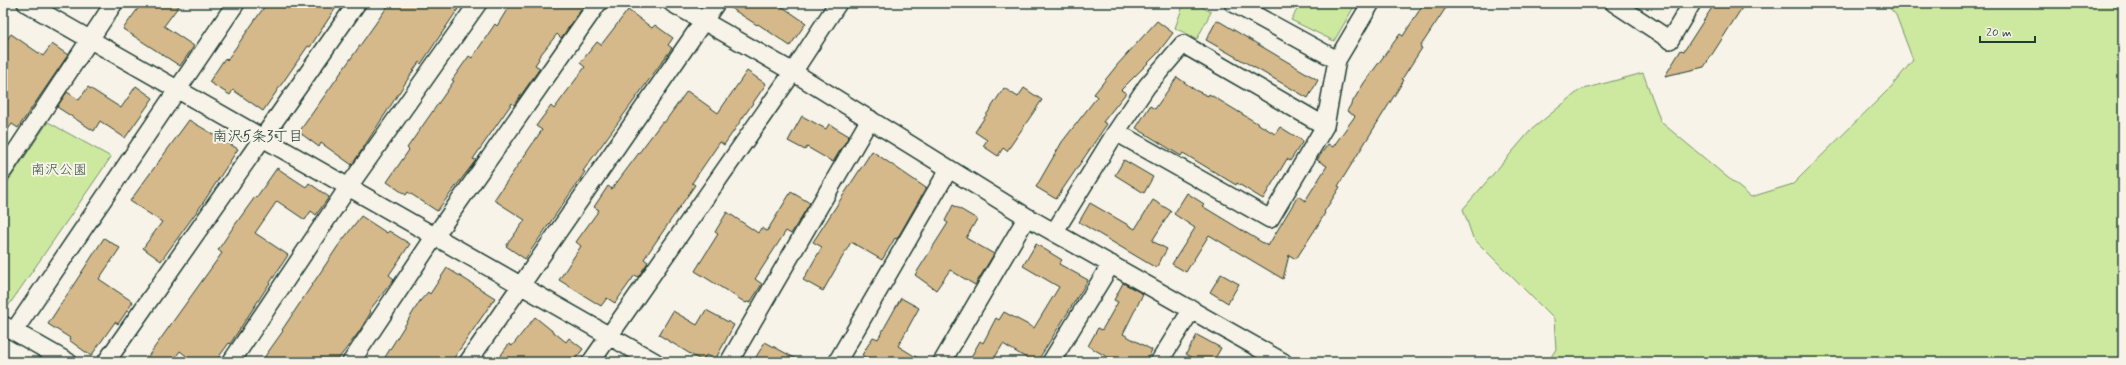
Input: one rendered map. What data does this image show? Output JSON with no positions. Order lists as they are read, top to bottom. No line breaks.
{"districts":["南沢5条3丁目"],"parks":["南沢公園"],"scale_bar":"20 m"}
